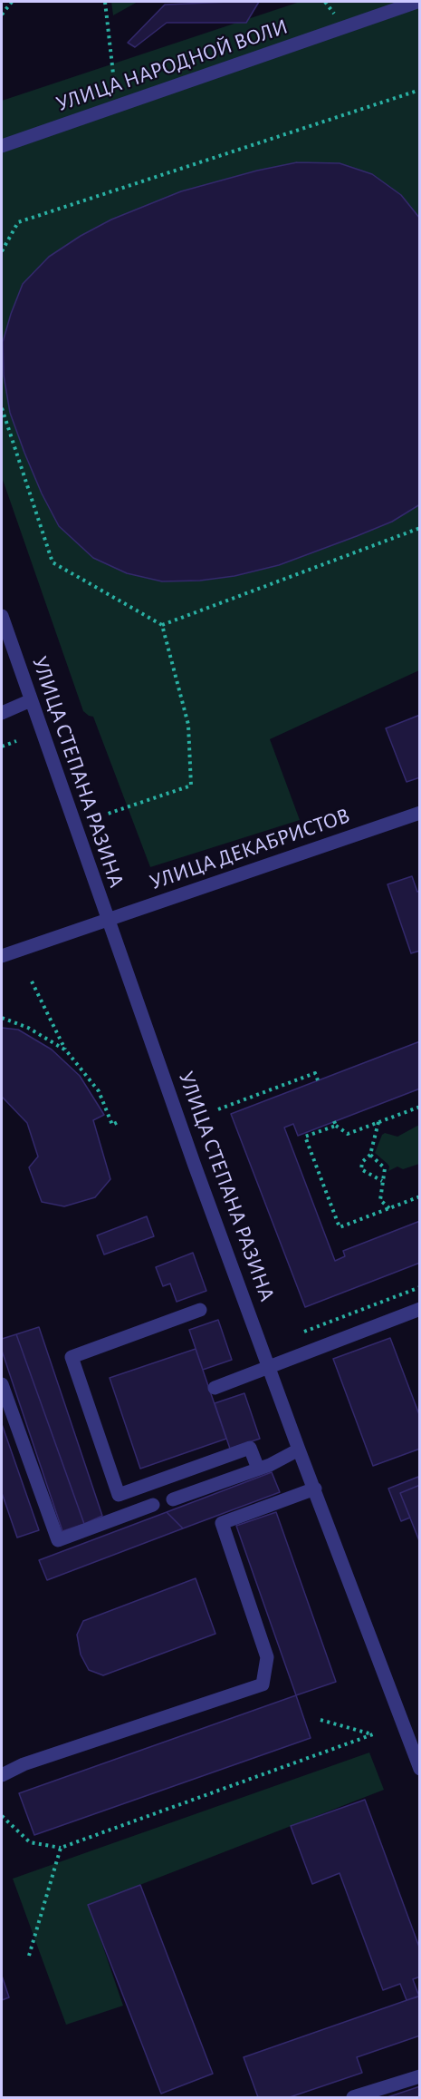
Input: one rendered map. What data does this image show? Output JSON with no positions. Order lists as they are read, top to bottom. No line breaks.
{"streets":{"street":["УЛИЦА НАРОДНОЙ ВОЛИ","УЛИЦА СТЕПАНА РАЗИНА","УЛИЦА ДЕКАБРИСТОВ"]},"crossings":[["УЛИЦА СТЕПАНА РАЗИНА","УЛИЦА ДЕКАБРИСТОВ"]]}
